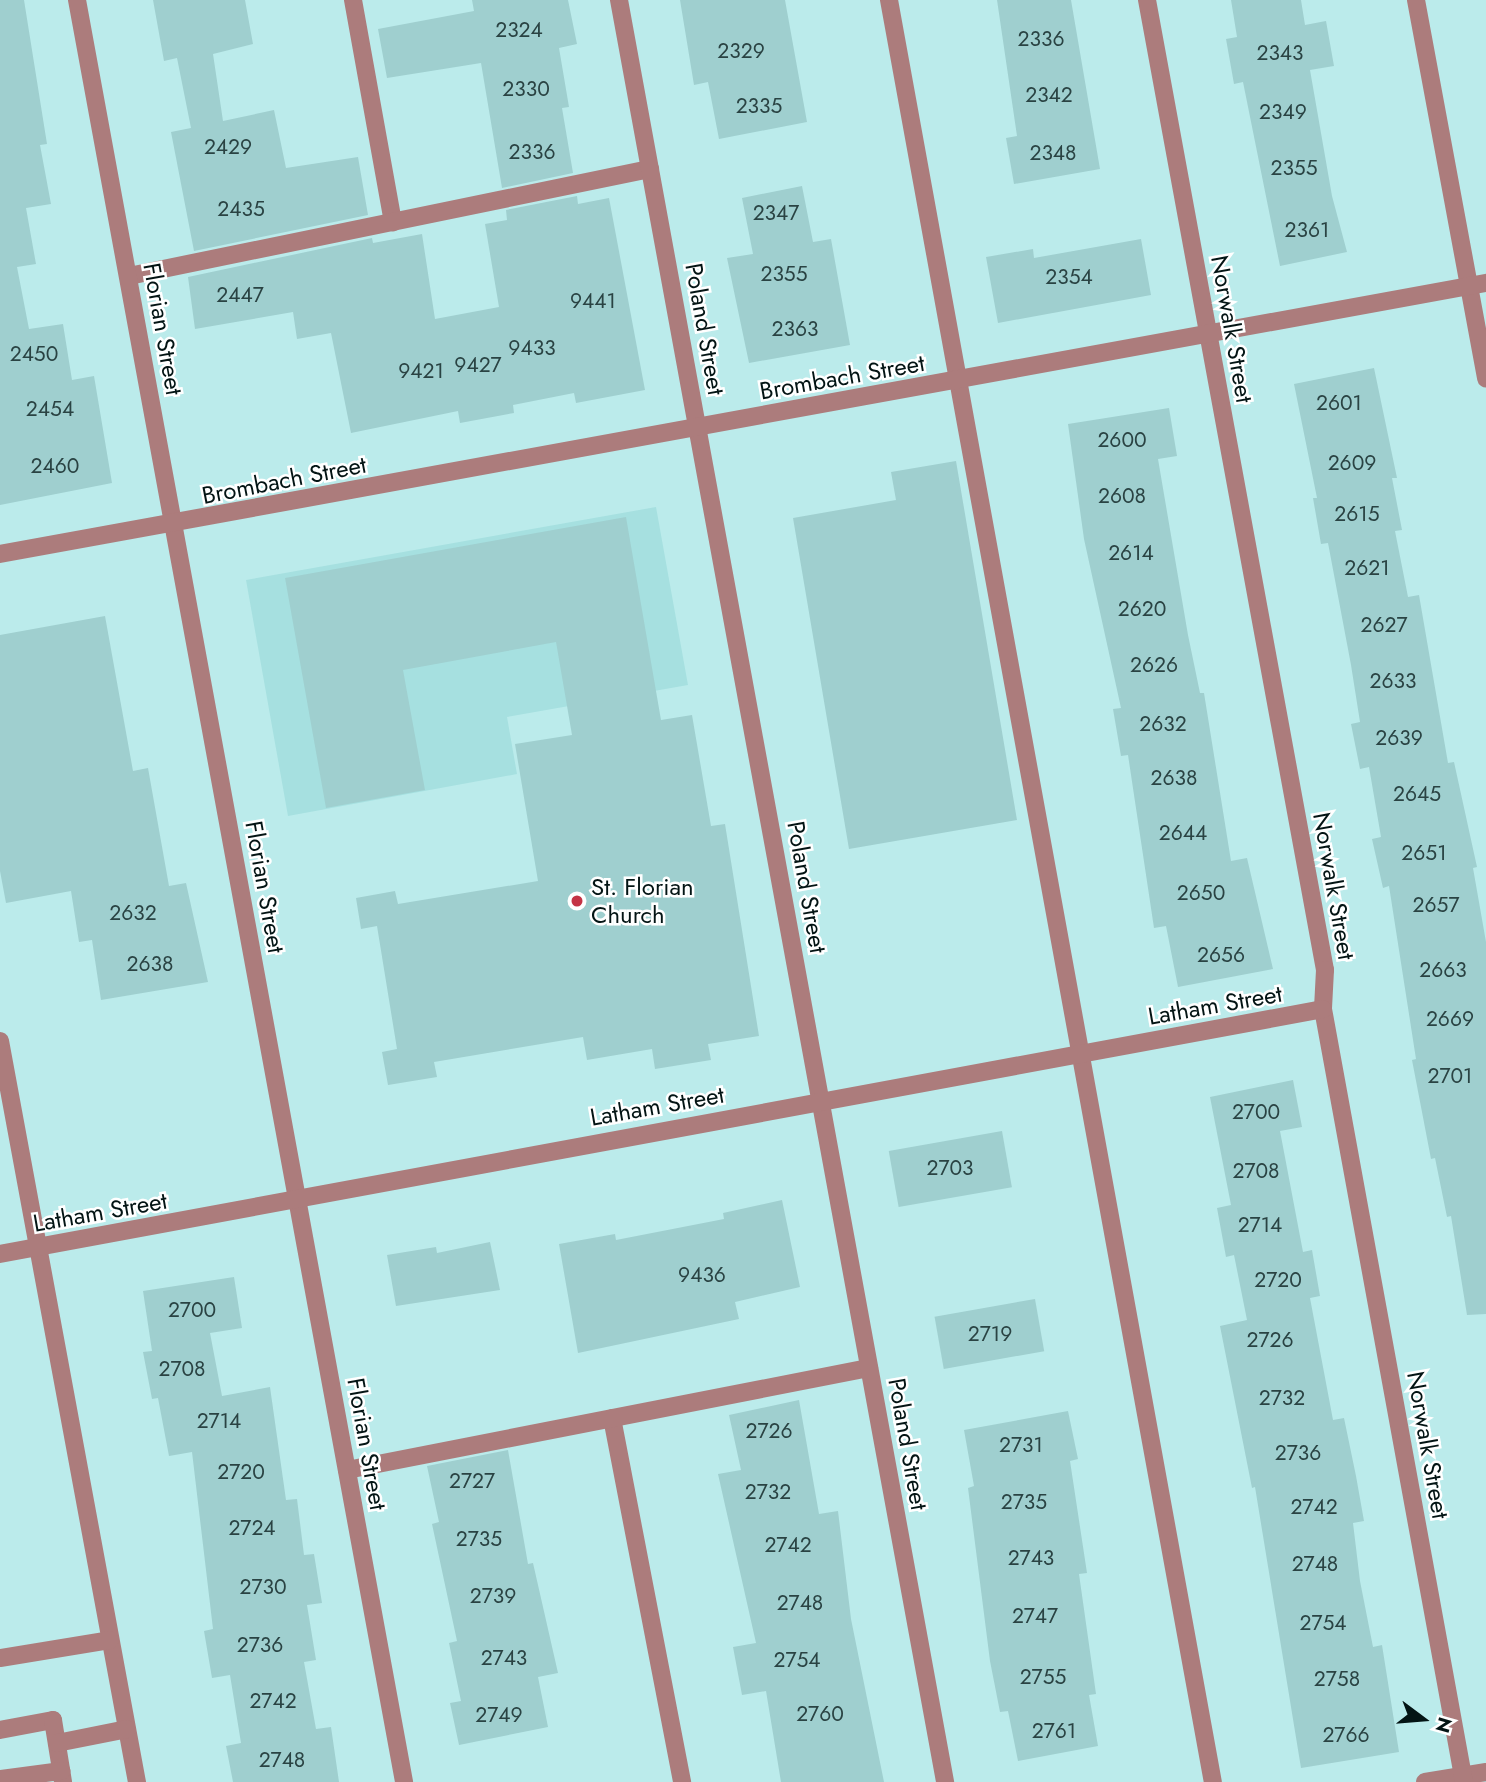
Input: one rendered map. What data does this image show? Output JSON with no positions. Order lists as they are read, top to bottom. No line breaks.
{"streets":{"street":["Florian Street","Poland Street","Norwalk Street","Brombach Street","Latham Street"]},"crossings":[["Florian Street","Brombach Street"],["Florian Street","Latham Street"],["Poland Street","Brombach Street"],["Poland Street","Latham Street"],["Norwalk Street","Brombach Street"],["Norwalk Street","Latham Street"]],"places":["St. Florian Church"],"house_numbers":["2324","2336","2329","2343","2330","2342","2335","2349","2429","2336","2348","2355","2435","2347","2361","2355","2354","2447","9441","2363","9433","2450","9427","9421","2601","2454","2600","2609","2460","2608","2615","2614","2621","2620","2627","2626","2633","2632","2639","2638","2645","2644","2651","2650","2657","2632","2656","2638","2663","2669","2701","2700","2703","2708","2714","9436","2720","2700","2719","2726","2708","2732","2714","2726","2731","2736","2720","2727","2732","2735","2742","2724","2735","2742","2743","2748","2730","2739","2748","2747","2754","2736","2743","2754","2755","2758","2742","2760","2749","2761","2766","2748"],"north":"right"}
